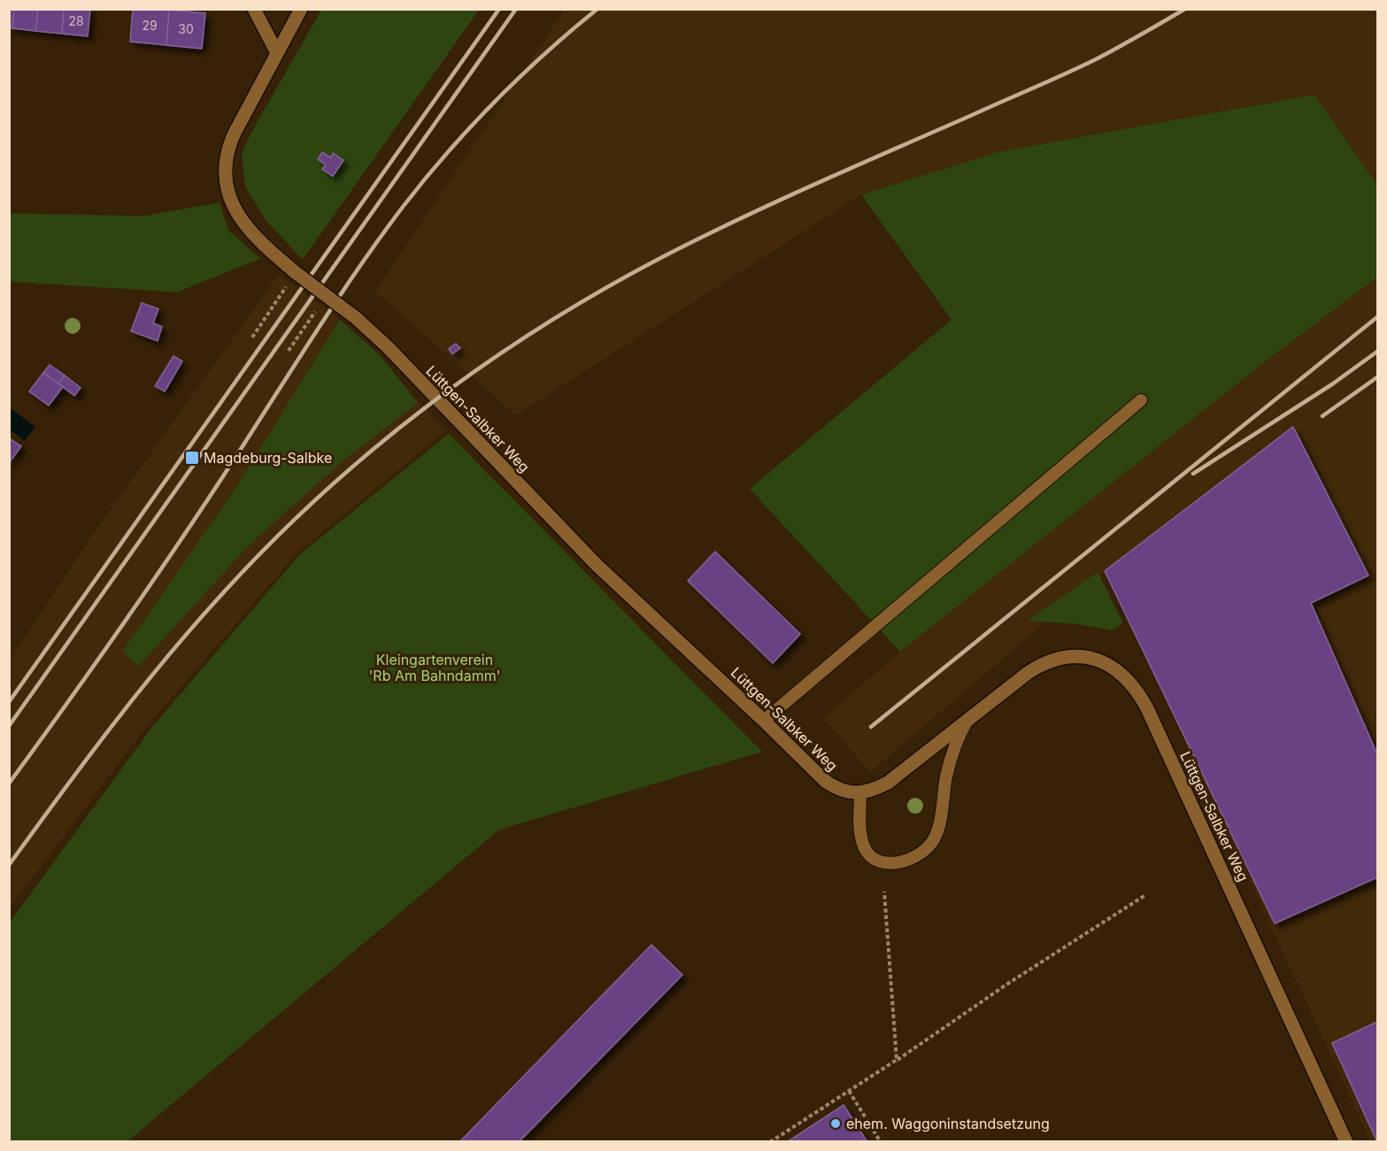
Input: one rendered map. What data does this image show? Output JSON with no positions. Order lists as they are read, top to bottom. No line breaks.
{"streets":{"street":["Lüttgen-Salbker Weg"]},"parks":["Kleingartenverein 'Rb Am Bahndamm'"],"places":{"transit":["Magdeburg-Salbke"],"other":["ehem. Waggoninstandsetzung"]},"house_numbers":["28","29","30"]}
